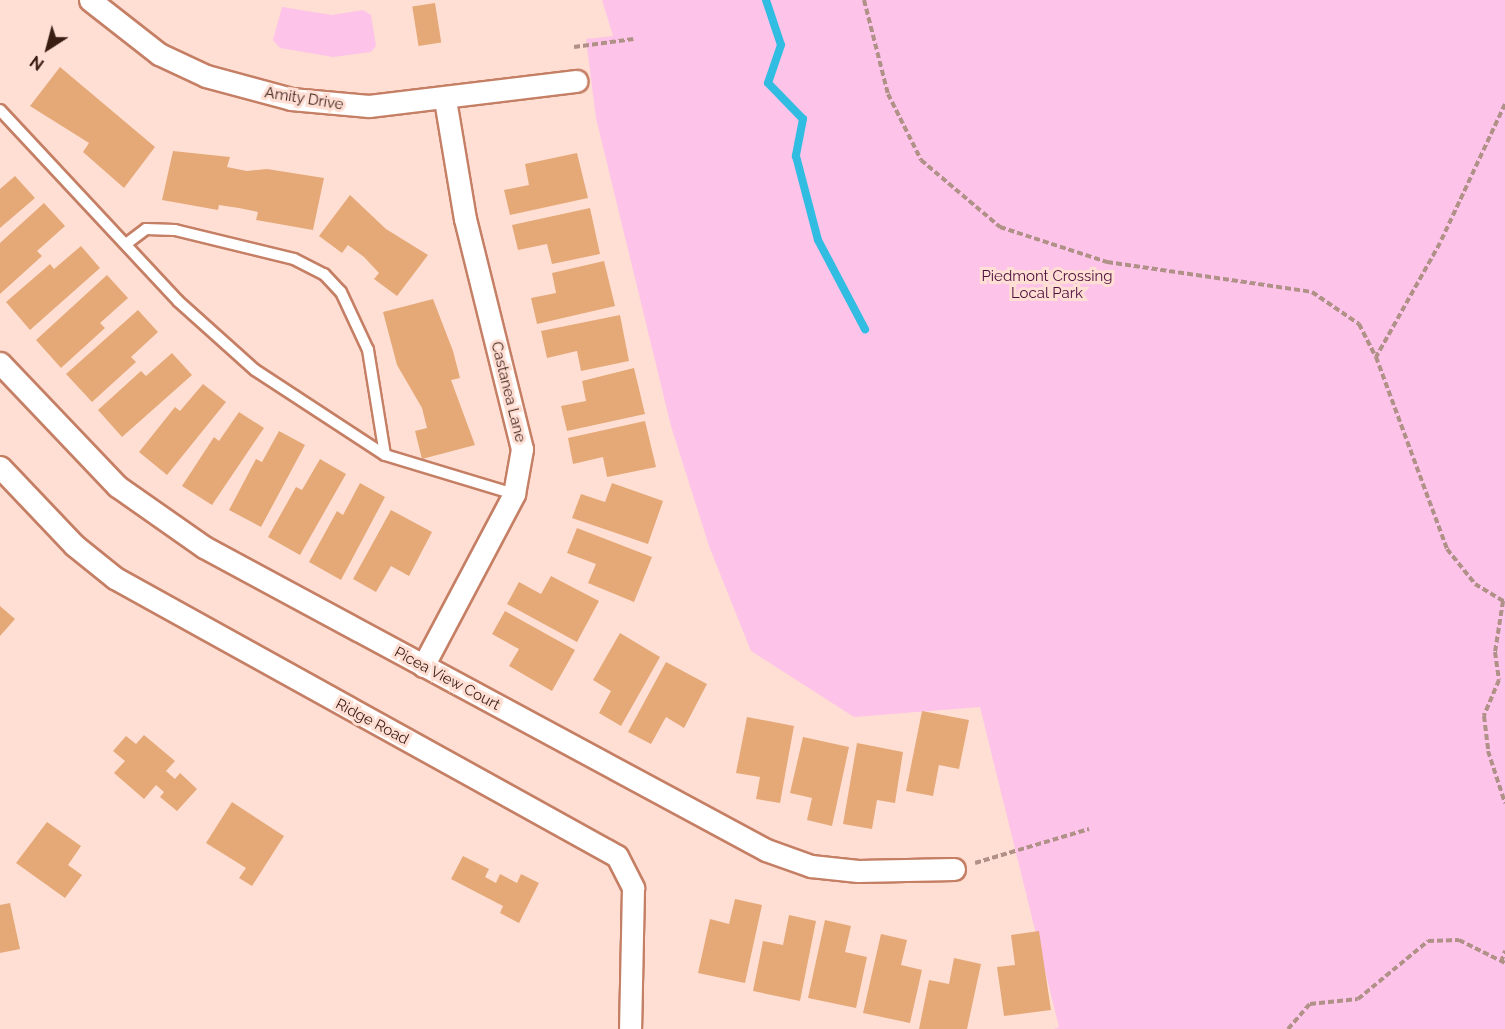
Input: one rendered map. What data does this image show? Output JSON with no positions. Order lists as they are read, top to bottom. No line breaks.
{"streets":{"street":["Amity Drive","Castanea Lane","Picea View Court","Ridge Road"]},"crossings":[["Amity Drive","Castanea Lane"],["Castanea Lane","Picea View Court"]],"parks":["Piedmont Crossing Local Park"],"north":"bottom left"}
